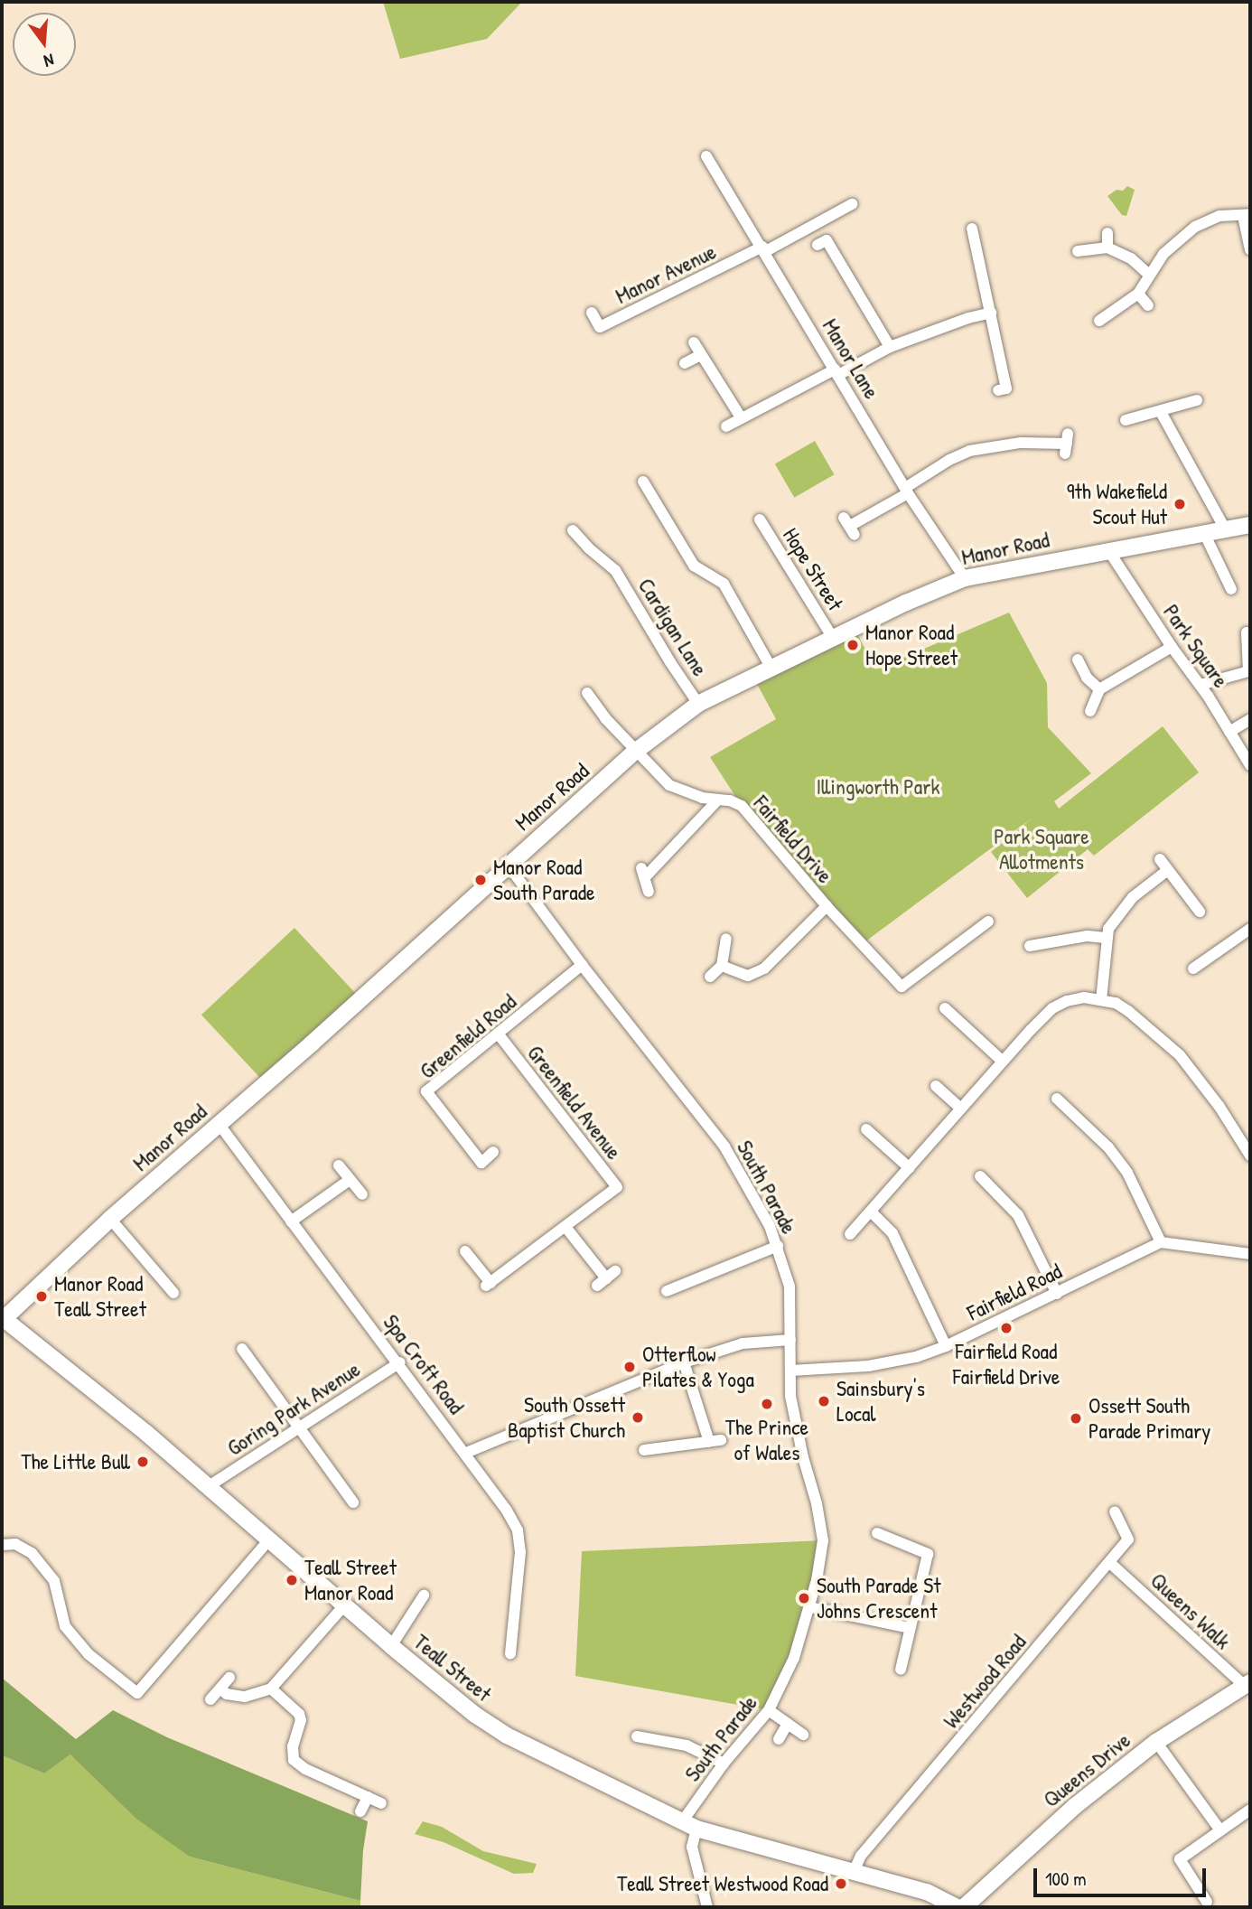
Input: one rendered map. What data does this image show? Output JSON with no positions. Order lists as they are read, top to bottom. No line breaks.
{"streets":{"street":["Manor Avenue","Manor Lane","Manor Road","Hope Street","Cardigan Lane","Park Square","Fairfield Drive","Greenfield Road","Greenfield Avenue","South Parade","Fairfield Road","Spa Croft Road","Goring Park Avenue","Queens Walk","Teall Street","Westwood Road","Queens Drive"]},"crossings":[["Manor Avenue","Manor Lane"],["Manor Lane","Manor Road"],["Manor Road","Hope Street"],["Manor Road","Cardigan Lane"],["Manor Road","Park Square"],["Manor Road","Fairfield Drive"],["Manor Road","South Parade"],["Manor Road","Spa Croft Road"],["Manor Road","Teall Street"],["Greenfield Road","Greenfield Avenue"],["Greenfield Road","South Parade"],["South Parade","Fairfield Road"],["South Parade","Teall Street"],["Spa Croft Road","Goring Park Avenue"],["Goring Park Avenue","Teall Street"],["Queens Walk","Westwood Road"],["Queens Walk","Queens Drive"],["Teall Street","Westwood Road"]],"parks":["Illingworth Park","Park Square Allotments"],"places":["9th Wakefield Scout Hut","Manor Road Hope Street","Manor Road South Parade","Manor Road Teall Street","Fairfield Road Fairfield Drive","Otterflow Pilates & Yoga","Sainsbury's Local","The Prince of Wales","South Ossett Baptist Church","Ossett South Parade Primary","The Little Bull","Teall Street Manor Road","South Parade St Johns Crescent","Teall Street Westwood Road"],"scale_bar":"100 m","north":"bottom"}
